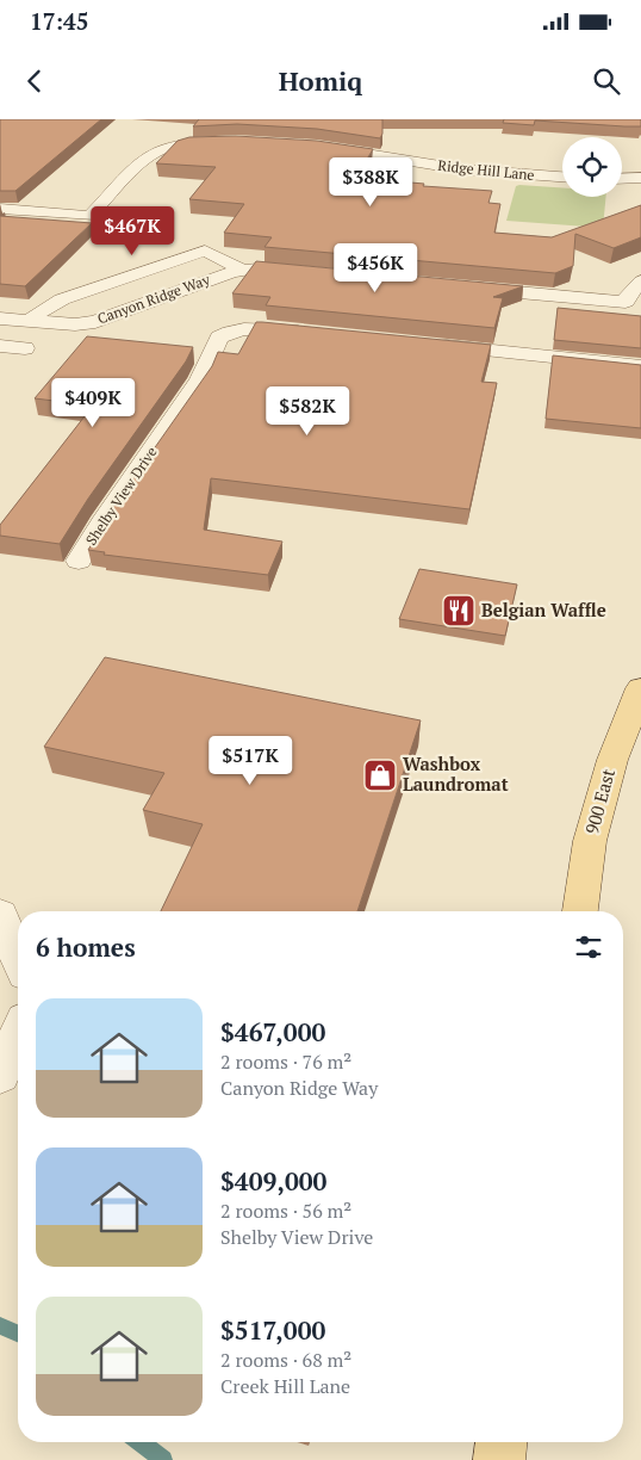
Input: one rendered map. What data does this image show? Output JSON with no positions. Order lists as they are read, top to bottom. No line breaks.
{"streets":{"main road":["900 East"],"street":["Ridge Hill Lane","Canyon Ridge Way","Shelby View Drive"]},"places":{"restaurant":["Belgian Waffle"],"shop":["Washbox Laundromat"]},"page":{"status":"17:45","header":"Homiq","price":["$388K","$467K","$456K","$409K","$582K","$517K"],"heading":"6 homes","list":[{"name":"$467,000","note":"2 rooms · 76 m² · Canyon Ridge Way"},{"name":"$409,000","note":"2 rooms · 56 m² · Shelby View Drive"},{"name":"$517,000","note":"2 rooms · 68 m² · Creek Hill Lane"}]}}
